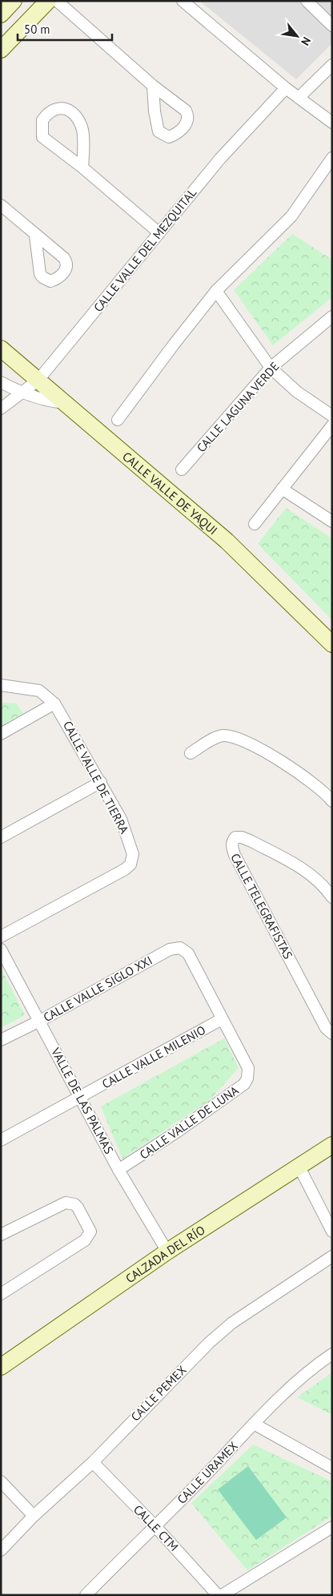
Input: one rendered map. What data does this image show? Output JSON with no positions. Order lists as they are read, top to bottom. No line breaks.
{"streets":{"street":["CALLE VALLE DEL MEZQUITAL","CALLE LAGUNA VERDE","CALLE VALLE DE YAQUI","CALLE VALLE DE TIERRA","CALLE TELEGRAFISTAS","CALLE VALLE SIGLO XXI","CALLE VALLE MILENIO","VALLE DE LAS PALMAS","CALLE VALLE DE LUNA","CALZADA DEL RÍO","CALLE PEMEX","CALLE URAMEX","CALLE CTM"]},"crossings":[["CALLE VALLE DEL MEZQUITAL","CALLE VALLE DE YAQUI"],["CALLE VALLE SIGLO XXI","CALLE VALLE MILENIO"],["CALLE VALLE SIGLO XXI","VALLE DE LAS PALMAS"],["CALLE VALLE SIGLO XXI","CALLE VALLE DE LUNA"],["CALLE VALLE MILENIO","VALLE DE LAS PALMAS"],["CALLE VALLE MILENIO","CALLE VALLE DE LUNA"],["VALLE DE LAS PALMAS","CALLE VALLE DE LUNA"],["VALLE DE LAS PALMAS","CALZADA DEL RÍO"],["CALLE PEMEX","CALLE CTM"],["CALLE URAMEX","CALLE CTM"]],"scale_bar":"50 m","north":"bottom right"}
